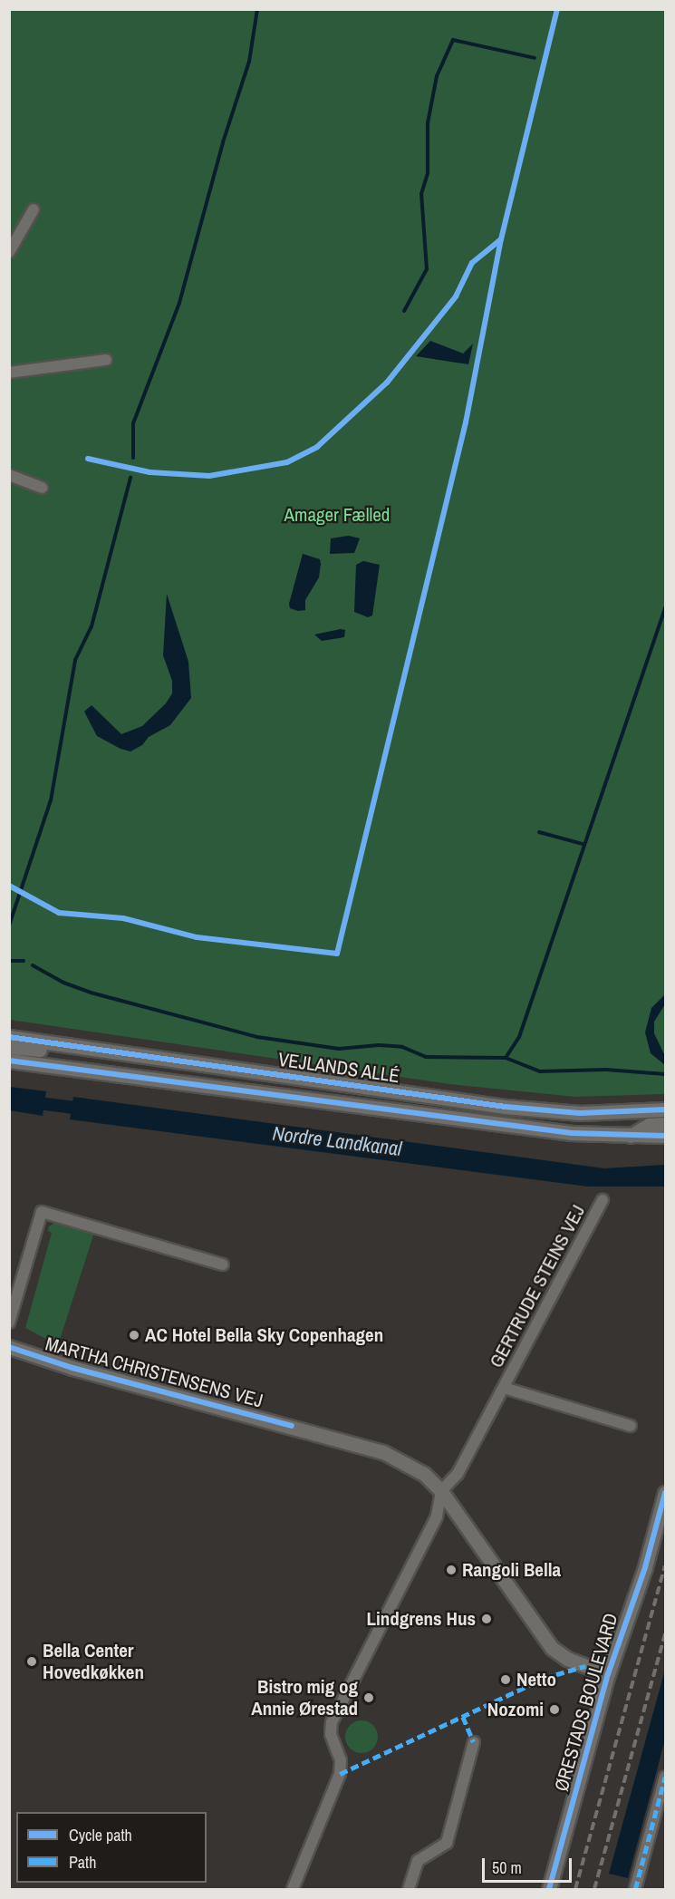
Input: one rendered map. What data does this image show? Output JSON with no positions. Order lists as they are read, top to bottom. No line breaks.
{"streets":{"street":["VEJLANDS ALLÉ","GERTRUDE STEINS VEJ","MARTHA CHRISTENSENS VEJ","ØRESTADS BOULEVARD"]},"crossings":[["GERTRUDE STEINS VEJ","MARTHA CHRISTENSENS VEJ"],["MARTHA CHRISTENSENS VEJ","ØRESTADS BOULEVARD"]],"water":["Nordre Landkanal"],"parks":["Amager Fælled"],"places":["AC Hotel Bella Sky Copenhagen","Rangoli Bella","Lindgrens Hus","Bella Center Hovedkøkken","Netto","Bistro mig og Annie Ørestad","Nozomi"],"legend":["Cycle path","Path"],"scale_bar":"50 m"}
